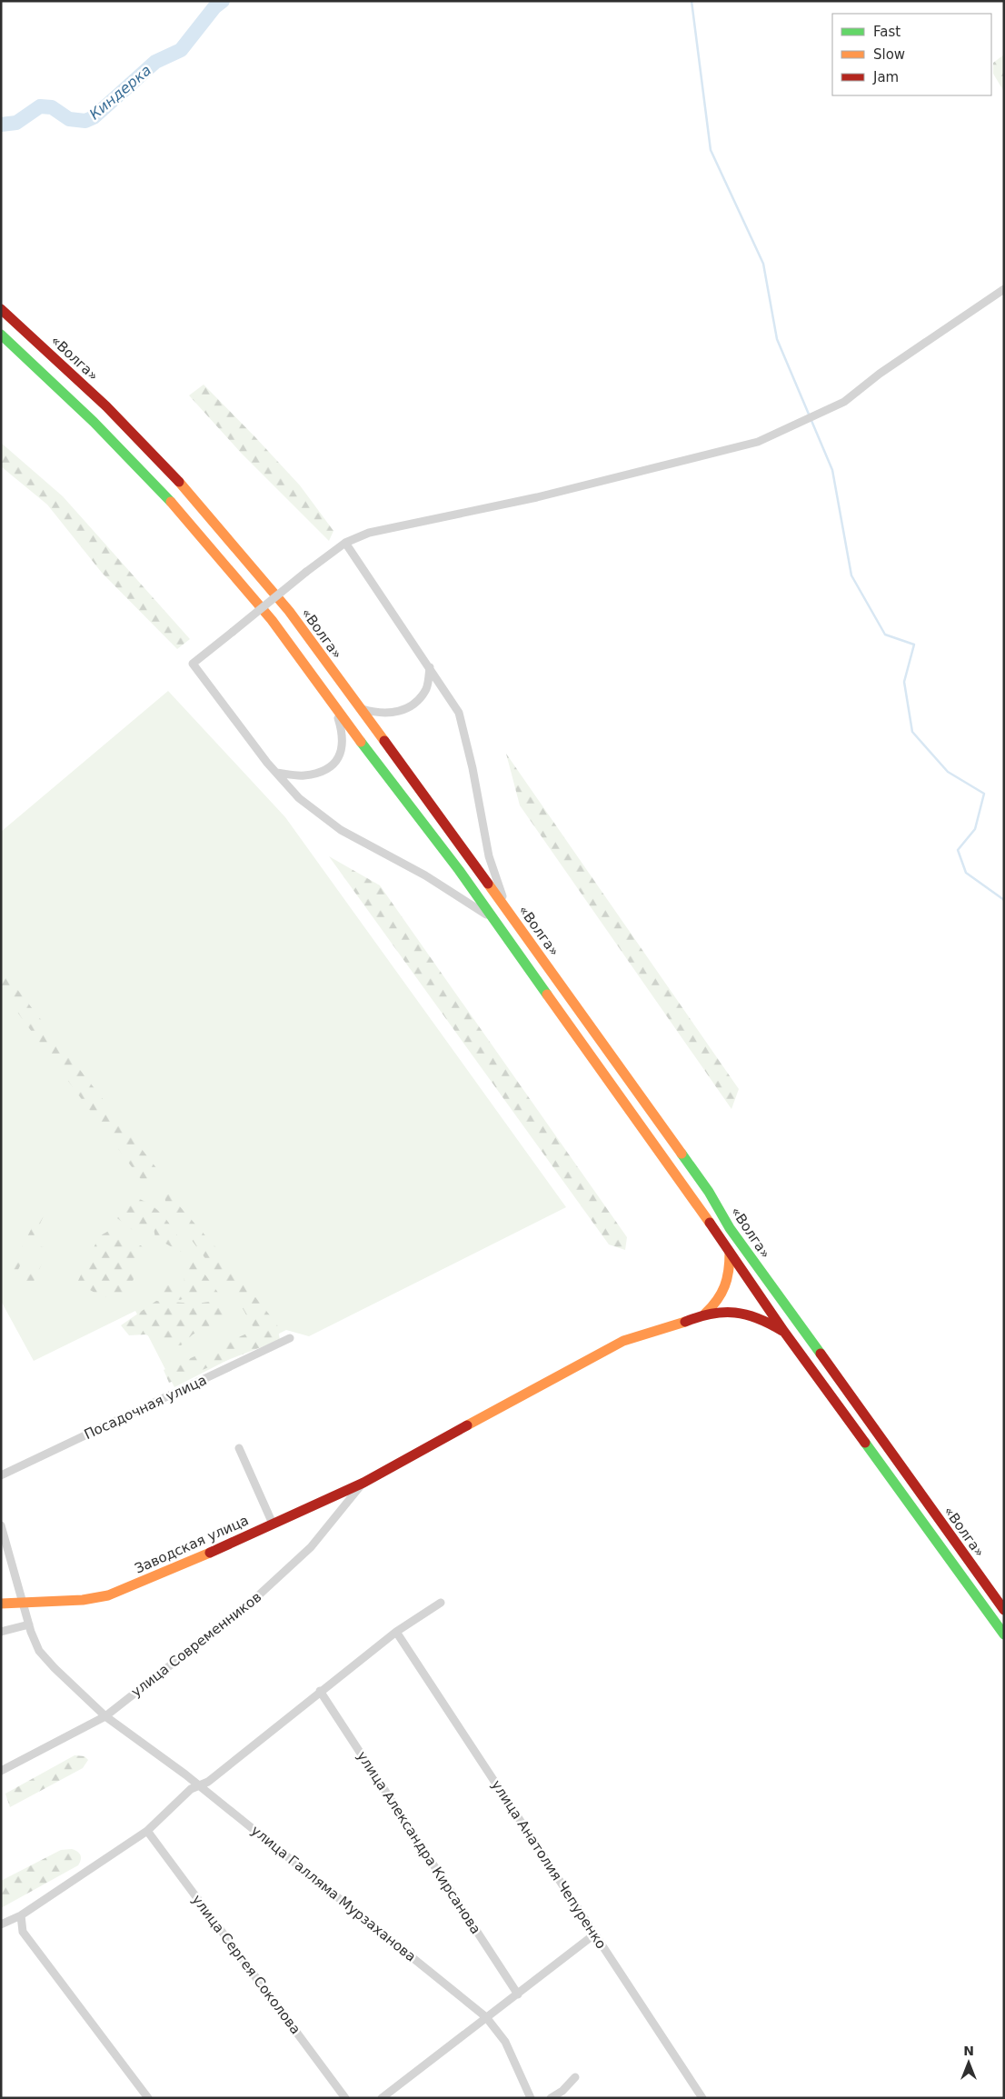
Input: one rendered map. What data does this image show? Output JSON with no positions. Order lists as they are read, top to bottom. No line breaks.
{"streets":{"main road":["«Волга»","Заводская улица"],"street":["Посадочная улица","улица Современников","улица Александра Кирсанова","улица Анатолия Чепуренко","улица Галляма Мурзаханова","улица Сергея Соколова"]},"crossings":[["Заводская улица","улица Современников"],["Заводская улица","улица Галляма Мурзаханова"],["улица Современников","улица Галляма Мурзаханова"]],"water":["Киндерка"],"legend":["Fast","Slow","Jam"],"north":"top"}
